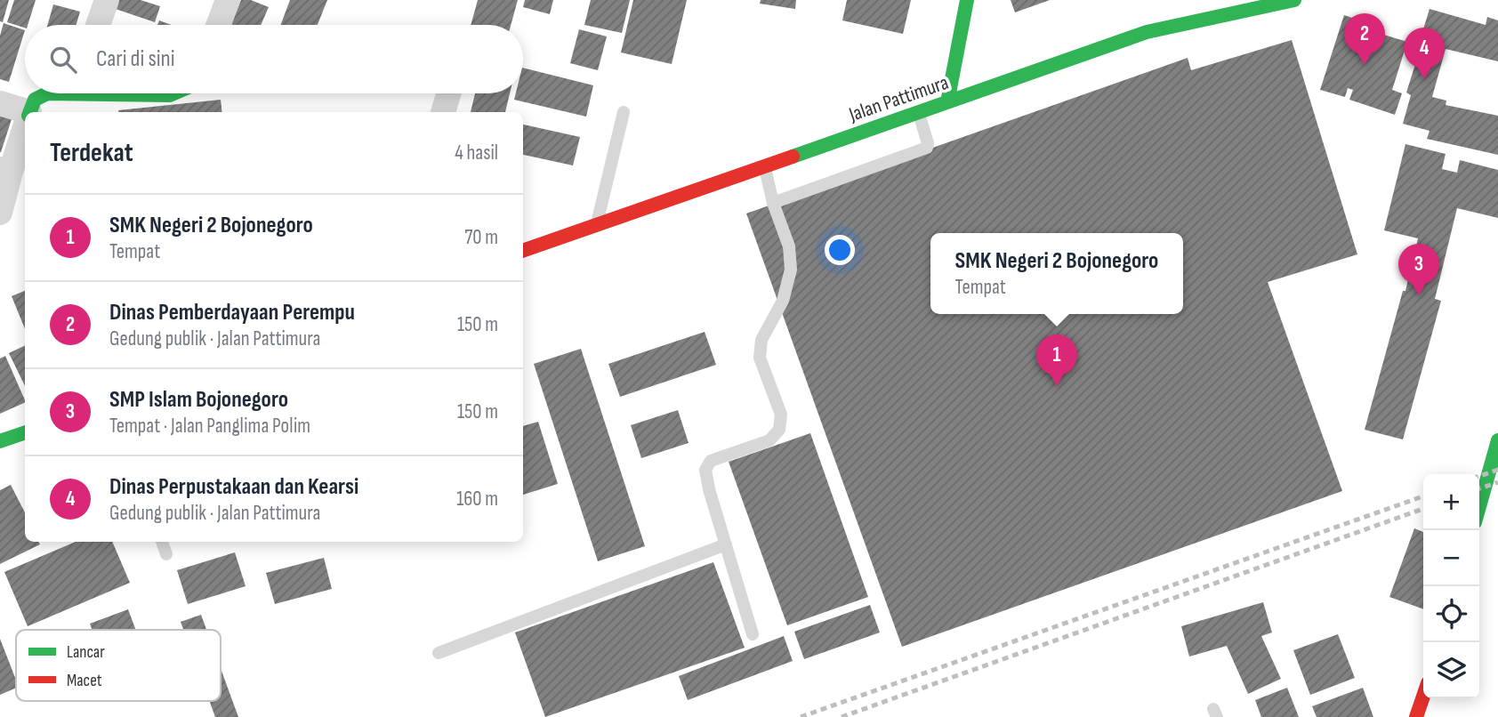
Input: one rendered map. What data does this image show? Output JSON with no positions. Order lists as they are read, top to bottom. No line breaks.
{"streets":{"street":["Jalan Pattimura"]},"legend":["Lancar","Macet"],"page":{"pins":["2","4","3","1"],"search":"Cari di sini","heading":["Terdekat","4 hasil"],"list":[{"mark":"1","name":"SMK Negeri 2 Bojonegoro","note":"Tempat","value":"70 m"},{"mark":"2","name":"Dinas Pemberdayaan Perempu","note":"Gedung publik · Jalan Pattimura","value":"150 m"},{"mark":"3","name":"SMP Islam Bojonegoro","note":"Tempat · Jalan Panglima Polim","value":"150 m"},{"mark":"4","name":"Dinas Perpustakaan dan Kearsi","note":"Gedung publik · Jalan Pattimura","value":"160 m"}],"popup":["SMK Negeri 2 Bojonegoro","Tempat"],"map_buttons":["+","−"]}}
